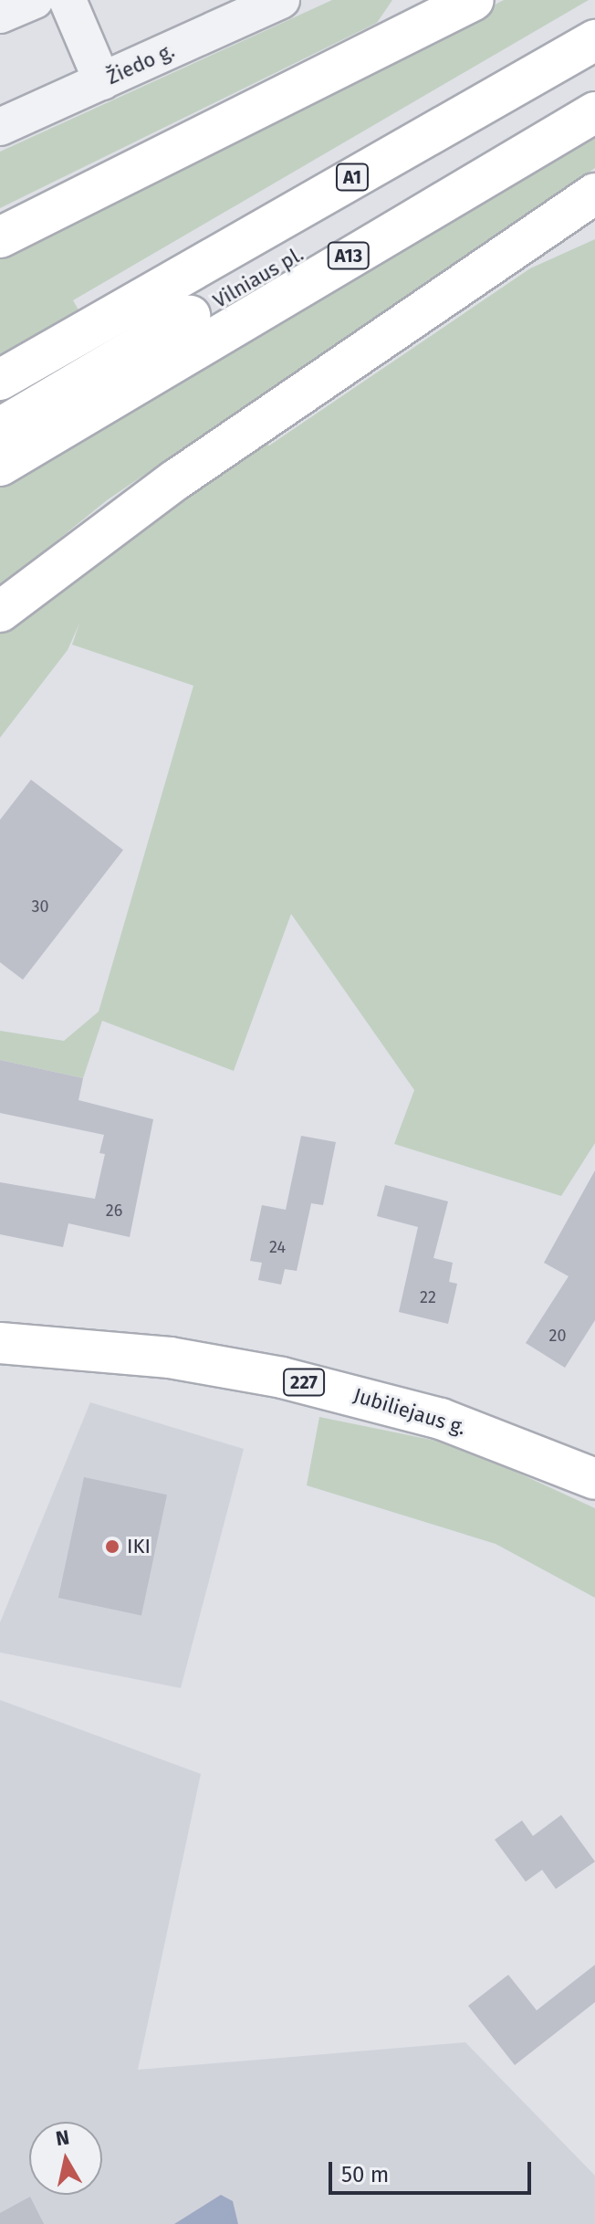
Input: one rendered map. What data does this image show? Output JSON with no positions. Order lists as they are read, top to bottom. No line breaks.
{"streets":{"main road":["A1","A13","Vilniaus pl.","227","Jubiliejaus g."],"street":["Žiedo g."]},"crossings":[["A13","Vilniaus pl."]],"places":["IKI"],"house_numbers":["30","26","24","22","20"],"scale_bar":"50 m","north":"top"}
